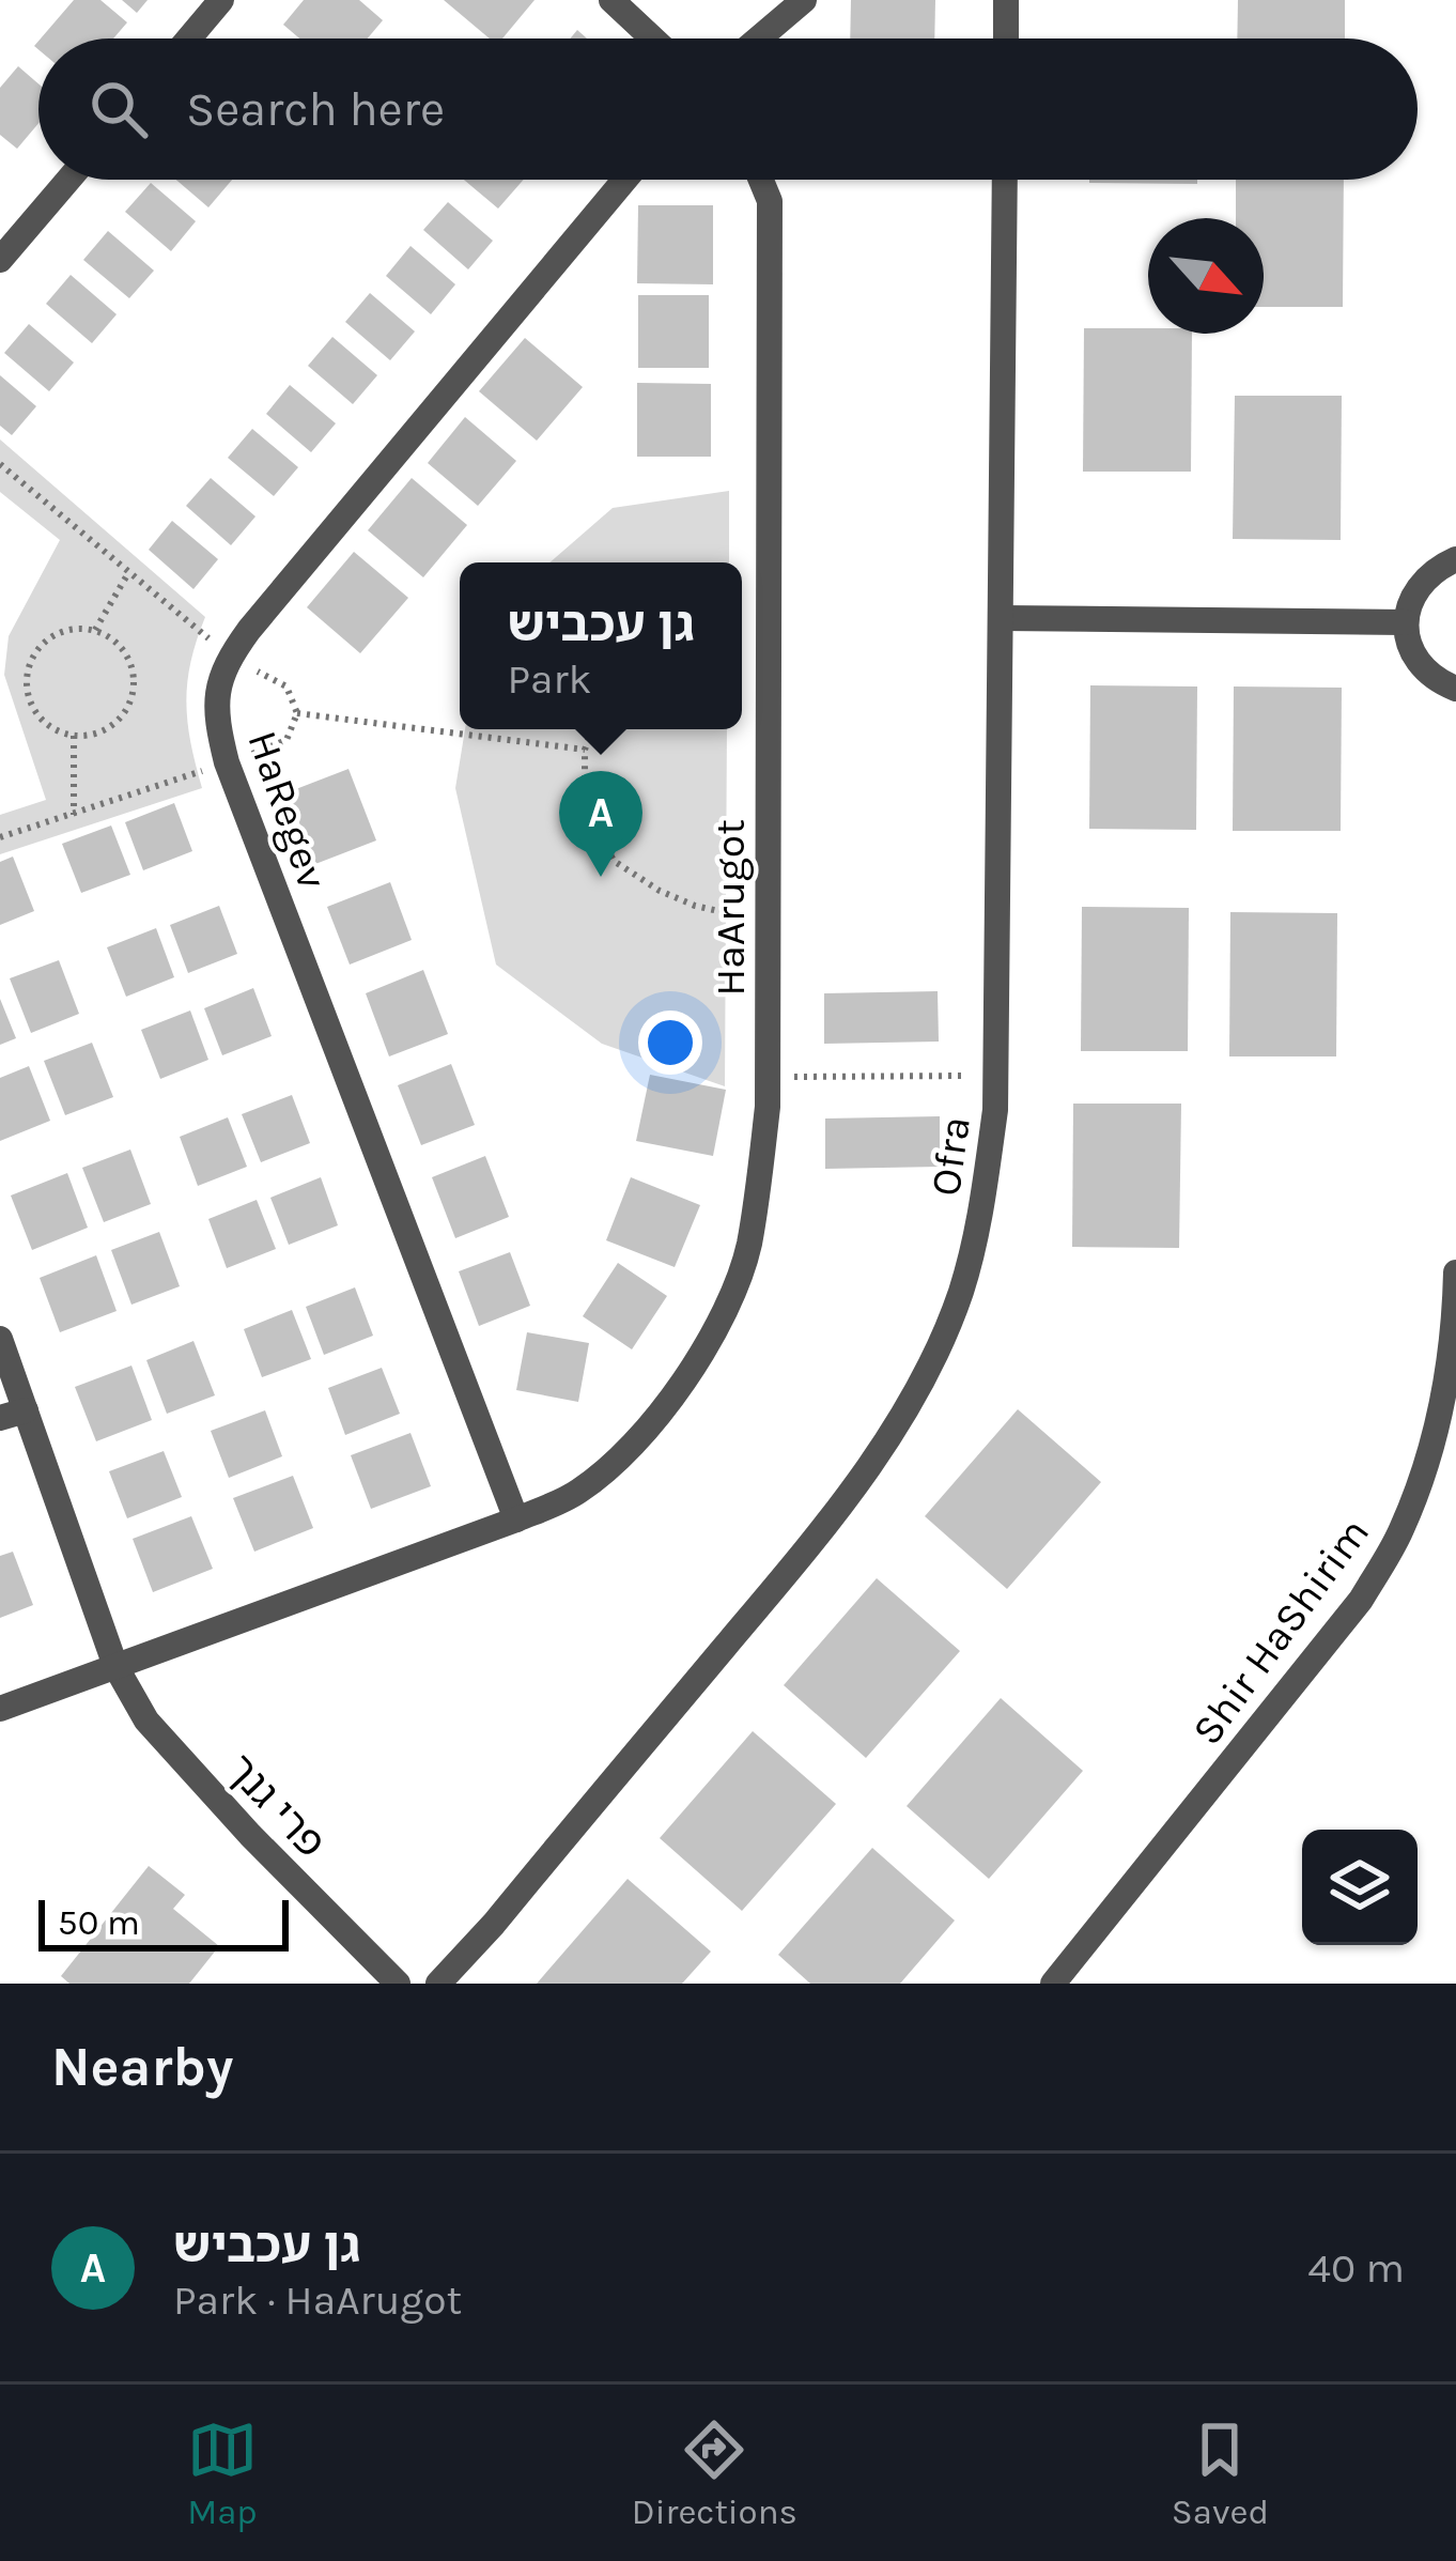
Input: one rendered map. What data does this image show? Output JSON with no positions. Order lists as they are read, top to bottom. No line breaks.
{"streets":{"street":["HaRegev","HaArugot","Ofra","Shir HaShirim","פרי גנך"]},"crossings":[["HaRegev","HaArugot"],["HaArugot","פרי גנך"]],"scale_bar":"50 m","north":"bottom right","page":{"search":"Search here","popup":["גן עכביש","Park"],"pins":"A","scale":"50 m","heading":"Nearby","list":[{"mark":"A","name":"גן עכביש","note":"Park · HaArugot","value":"40 m"}],"nav":["Map","Directions","Saved"]}}
